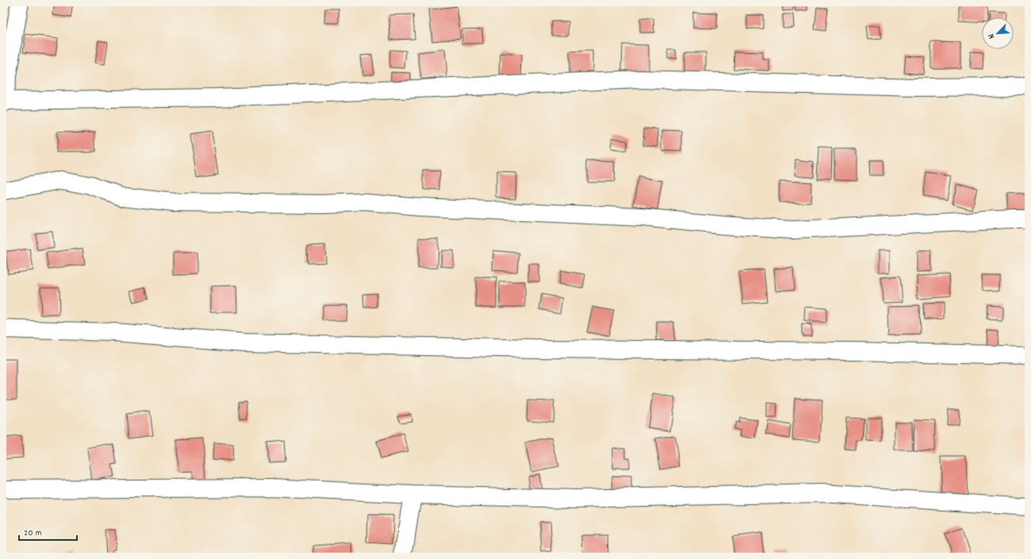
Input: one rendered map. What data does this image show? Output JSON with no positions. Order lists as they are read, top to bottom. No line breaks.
{"scale_bar":"20 m","north":"bottom left"}
